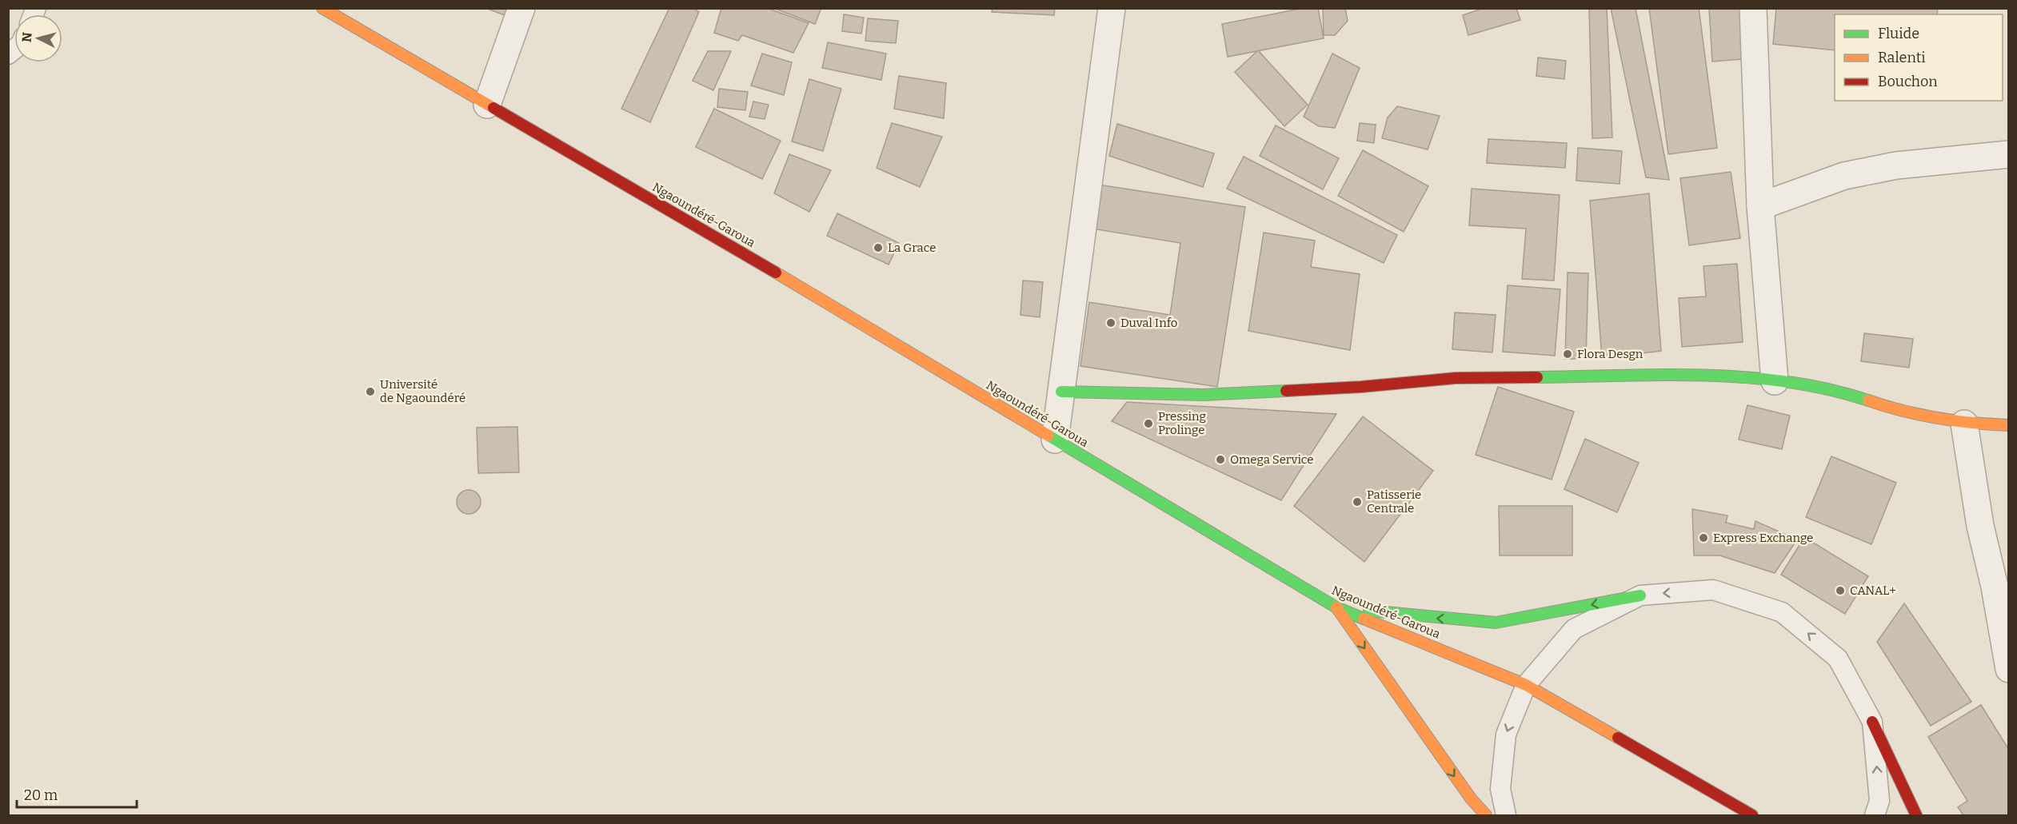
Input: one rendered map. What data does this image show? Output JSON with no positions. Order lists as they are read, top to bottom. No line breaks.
{"streets":{"main road":["Ngaoundéré-Garoua"]},"places":["La Grace","Duval Info","Flora Desgn","Université de Ngaoundéré","Pressing Prolinge","Omega Service","Patisserie Centrale","Express Exchange","CANAL+"],"legend":["Fluide","Ralenti","Bouchon"],"scale_bar":"20 m","north":"left"}
